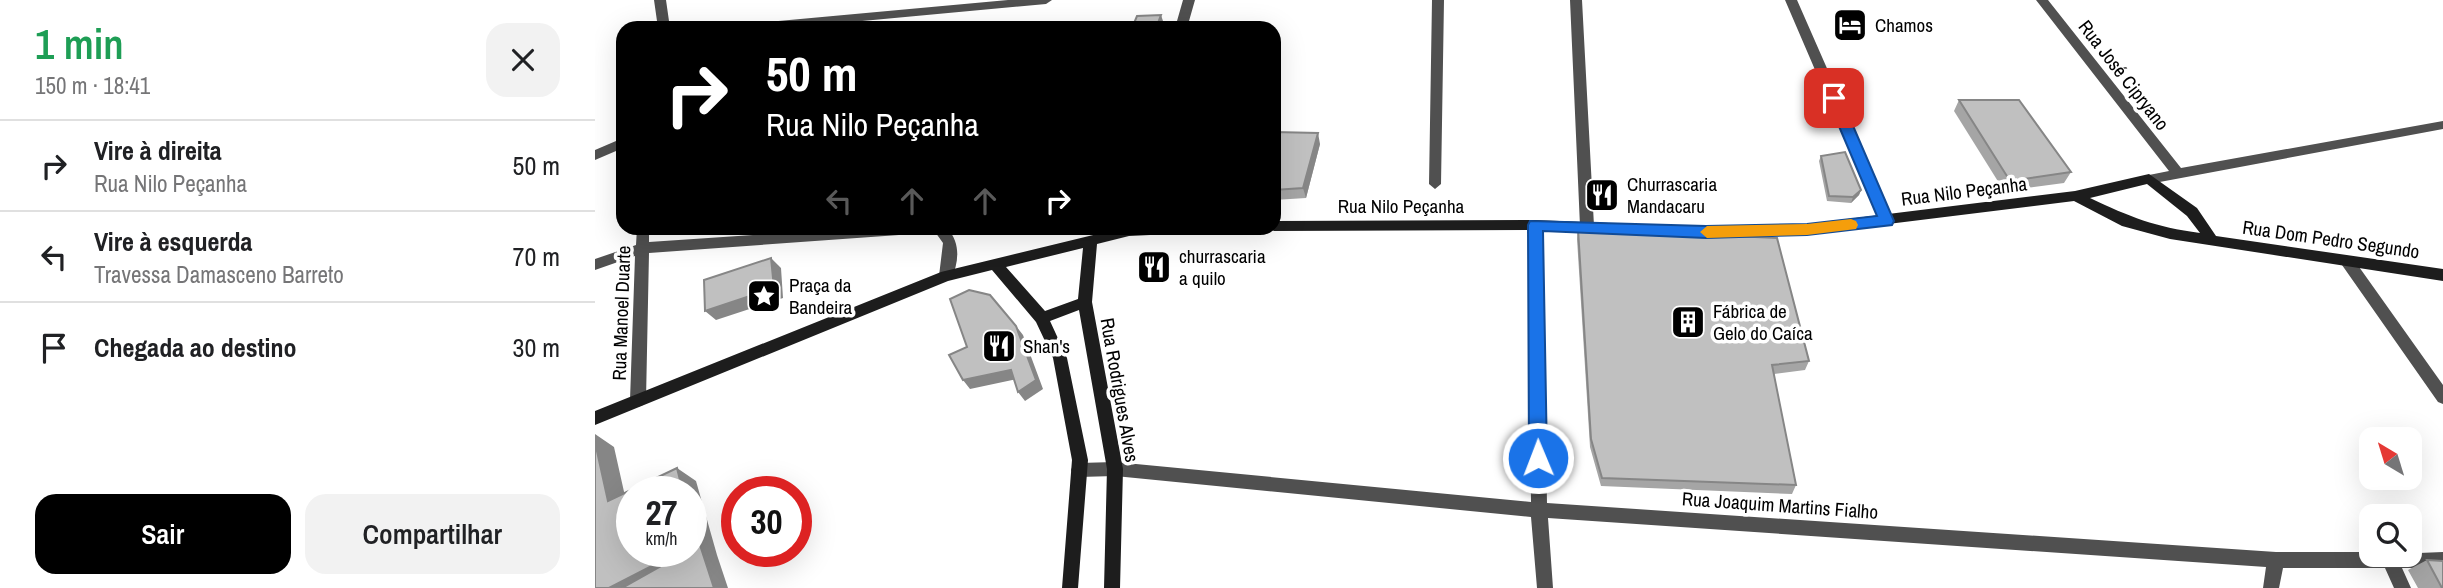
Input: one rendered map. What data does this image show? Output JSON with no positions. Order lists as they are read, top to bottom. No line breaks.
{"streets":{"main road":["Rua Nilo Peçanha","Rua Dom Pedro Segundo","Rua Rodrigues Alves"],"street":["Rua José Cipryano","Rua Manoel Duarte","Rua Joaquim Martins Fialho"]},"crossings":[["Rua José Cipryano","Rua Nilo Peçanha"],["Rua Nilo Peçanha","Rua Dom Pedro Segundo"],["Rua Rodrigues Alves","Rua Joaquim Martins Fialho"]],"places":{"hotel":["Chamos"],"restaurant":["Churrascaria Mandacaru","churrascaria a quilo","Shan's"],"place":["Praça da Bandeira"],"building":["Fábrica de Gelo do Caíca"]},"north":"top left","page":{"heading":["1 min","150 m · 18:41"],"turn":["50 m","Rua Nilo Peçanha"],"list":[{"name":"Vire à direita","note":"Rua Nilo Peçanha","value":"50 m"},{"name":"Vire à esquerda","note":"Travessa Damasceno Barreto","value":"70 m"},{"name":"Chegada ao destino","value":"30 m"}],"speed":"27 km/h","limit":"30","buttons":["Sair","Compartilhar"]}}
